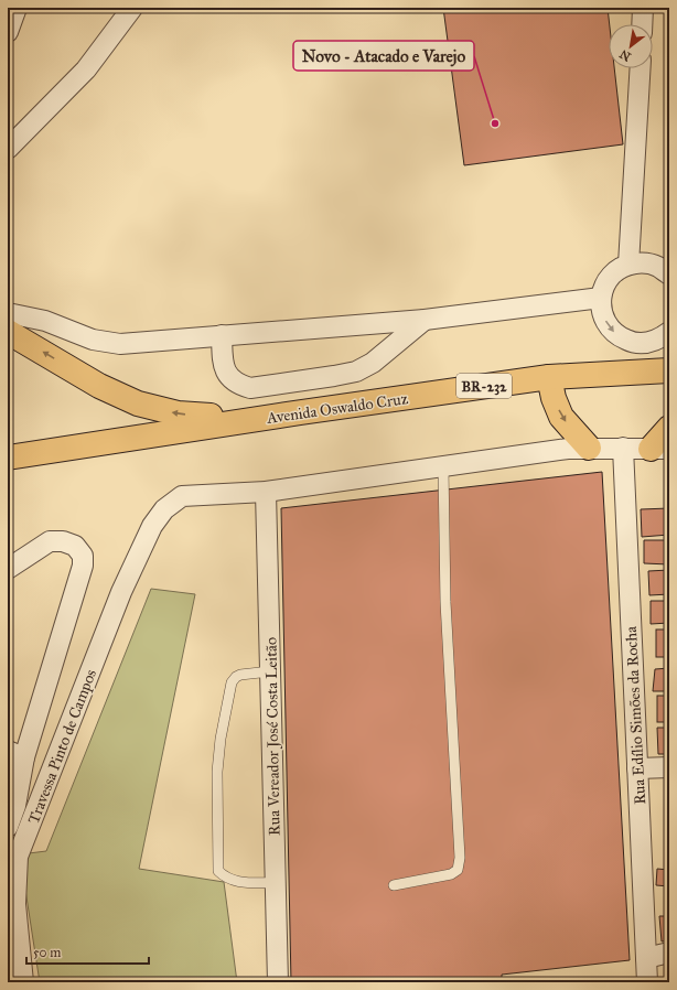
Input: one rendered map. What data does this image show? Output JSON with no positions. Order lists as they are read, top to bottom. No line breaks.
{"streets":{"highway":["BR-232","Avenida Oswaldo Cruz"],"street":["Rua Edílio Simões da Rocha","Rua Vereador José Costa Leitão","Travessa Pinto de Campos"]},"crossings":[["Rua Vereador José Costa Leitão","Travessa Pinto de Campos"]],"places":["Novo - Atacado e Varejo"],"scale_bar":"50 m","north":"bottom left"}
